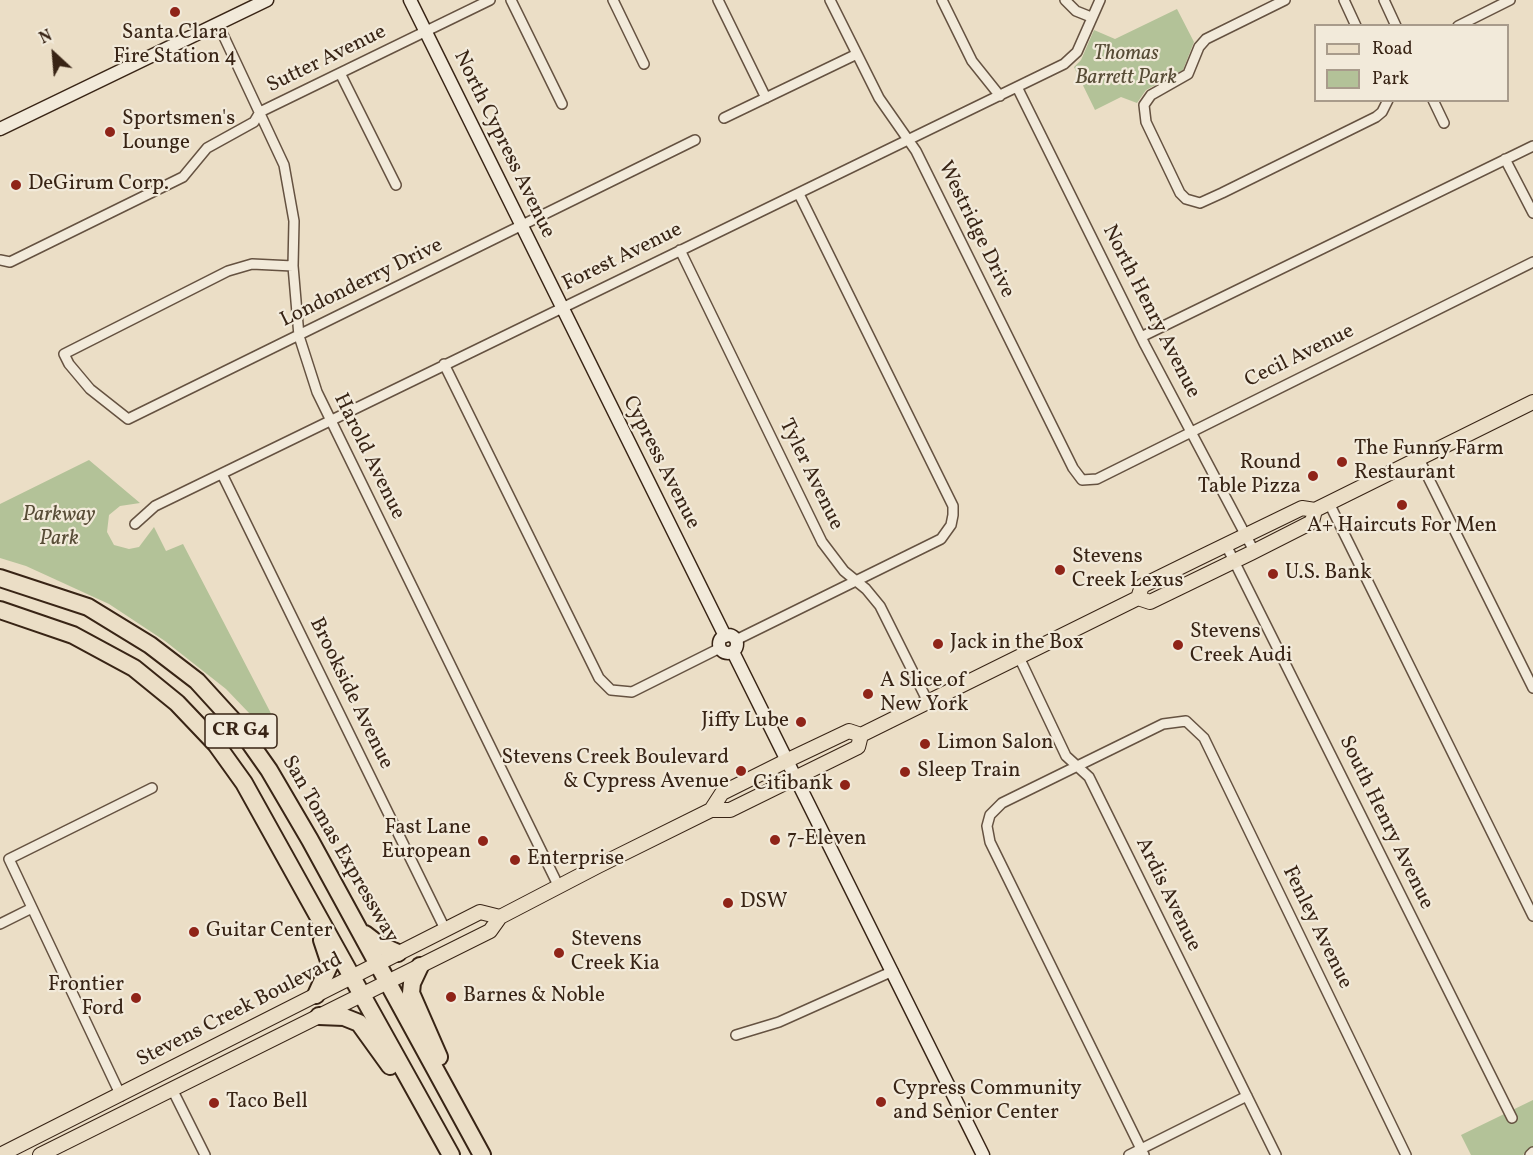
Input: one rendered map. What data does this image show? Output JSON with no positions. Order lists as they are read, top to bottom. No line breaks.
{"streets":{"highway":["CR G4","San Tomas Expressway"],"main road":["Stevens Creek Boulevard"],"street":["Sutter Avenue","North Cypress Avenue","Westridge Drive","Forest Avenue","Londonderry Drive","North Henry Avenue","Cecil Avenue","Harold Avenue","Cypress Avenue","Tyler Avenue","Brookside Avenue","South Henry Avenue","Ardis Avenue","Fenley Avenue"]},"crossings":[["Sutter Avenue","North Cypress Avenue"],["Sutter Avenue","Harold Avenue"],["North Cypress Avenue","Forest Avenue"],["North Cypress Avenue","Londonderry Drive"],["North Cypress Avenue","Cypress Avenue"],["Westridge Drive","Forest Avenue"],["Westridge Drive","Cecil Avenue"],["Forest Avenue","North Henry Avenue"],["Forest Avenue","Harold Avenue"],["Forest Avenue","Cypress Avenue"],["Forest Avenue","Tyler Avenue"],["Forest Avenue","Brookside Avenue"],["Londonderry Drive","Harold Avenue"],["North Henry Avenue","Cecil Avenue"],["North Henry Avenue","Stevens Creek Boulevard"],["Harold Avenue","Stevens Creek Boulevard"],["Tyler Avenue","Stevens Creek Boulevard"],["Brookside Avenue","Stevens Creek Boulevard"],["CR G4","Stevens Creek Boulevard"],["South Henry Avenue","Stevens Creek Boulevard"],["San Tomas Expressway","Stevens Creek Boulevard"],["Ardis Avenue","Fenley Avenue"],["Ardis Avenue","Stevens Creek Boulevard"]],"parks":["Thomas Barrett Park","Parkway Park"],"places":["Santa Clara Fire Station 4","Sportsmen's Lounge","DeGirum Corp.","The Funny Farm Restaurant","Round Table Pizza","A+ Haircuts For Men","Stevens Creek Lexus","U.S. Bank","Jack in the Box","Stevens Creek Audi","A Slice of New York","Jiffy Lube","Limon Salon","Stevens Creek Boulevard & Cypress Avenue","Sleep Train","Citibank","7-Eleven","Fast Lane European","Enterprise","DSW","Guitar Center","Stevens Creek Kia","Barnes & Noble","Frontier Ford","Cypress Community and Senior Center","Taco Bell"],"legend":["Road","Park"],"north":"top left"}
